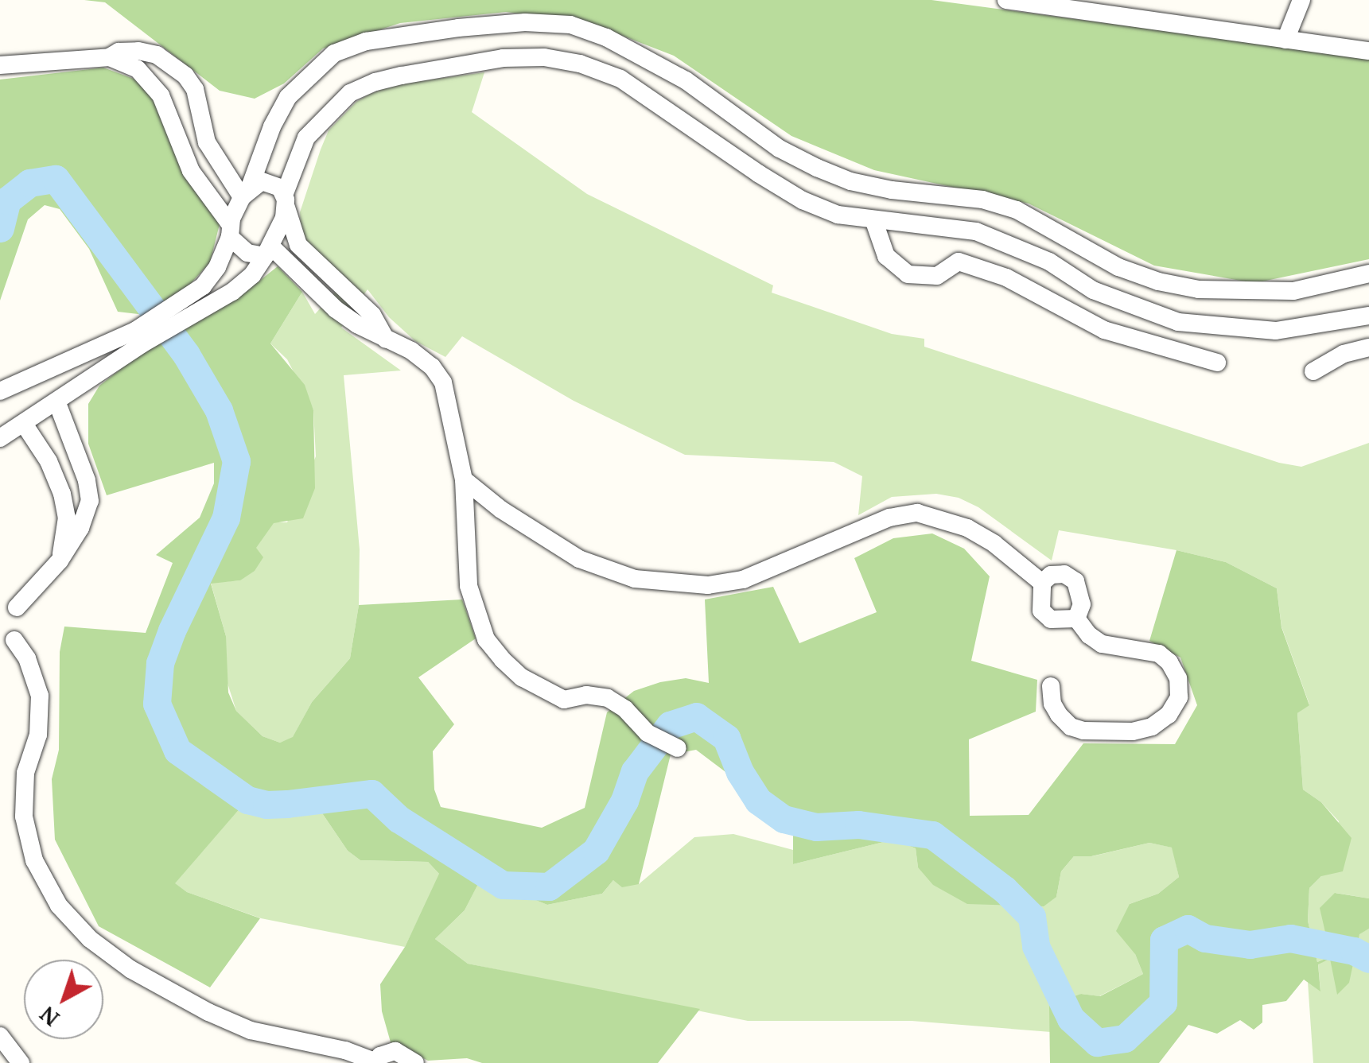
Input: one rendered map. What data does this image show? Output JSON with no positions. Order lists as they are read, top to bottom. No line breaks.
{"north":"bottom left"}
